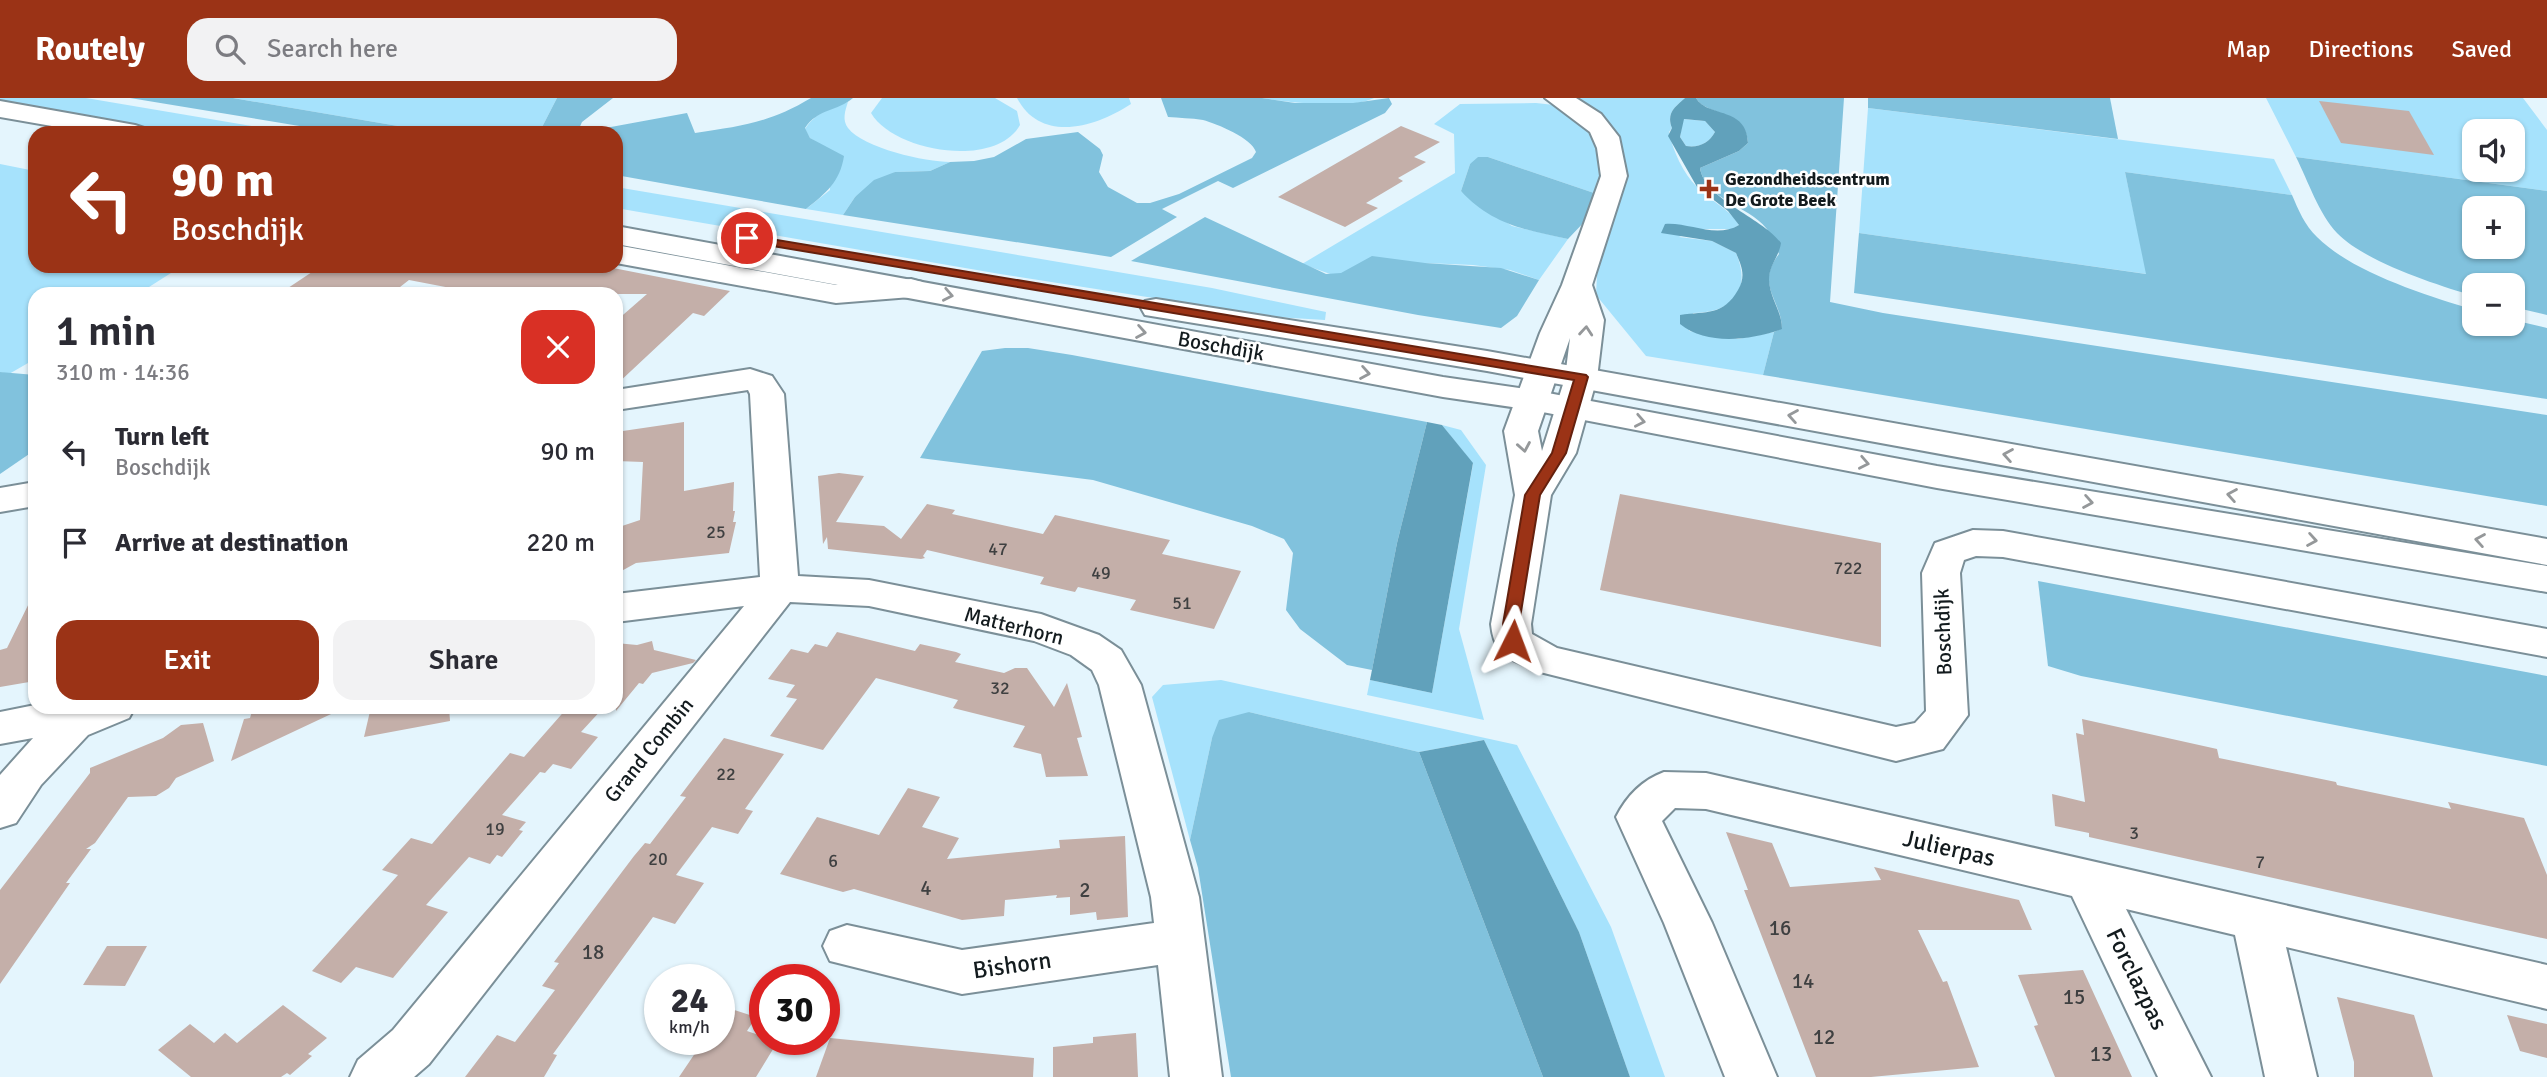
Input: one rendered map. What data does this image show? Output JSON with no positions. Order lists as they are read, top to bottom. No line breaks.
{"streets":{"street":["Boschdijk","Matterhorn","Grand Combin","Julierpas","Bishorn","Forclazpas"]},"crossings":[["Matterhorn","Grand Combin"],["Matterhorn","Bishorn"],["Julierpas","Forclazpas"]],"places":{"health":["Gezondheidscentrum De Grote Beek"]},"house_numbers":["25","47","722","49","51","32","22","19","3","20","6","7","4","2","16","18","14","15","12","13"],"page":{"header":"Routely","search":"Search here","nav":["Map","Directions","Saved"],"map_buttons":["+","−"],"turn":["90 m","Boschdijk"],"heading":["1 min","310 m · 14:36"],"list":[{"name":"Turn left","note":"Boschdijk","value":"90 m"},{"name":"Arrive at destination","value":"220 m"}],"buttons":["Exit","Share"],"speed":"24 km/h","limit":"30"}}
